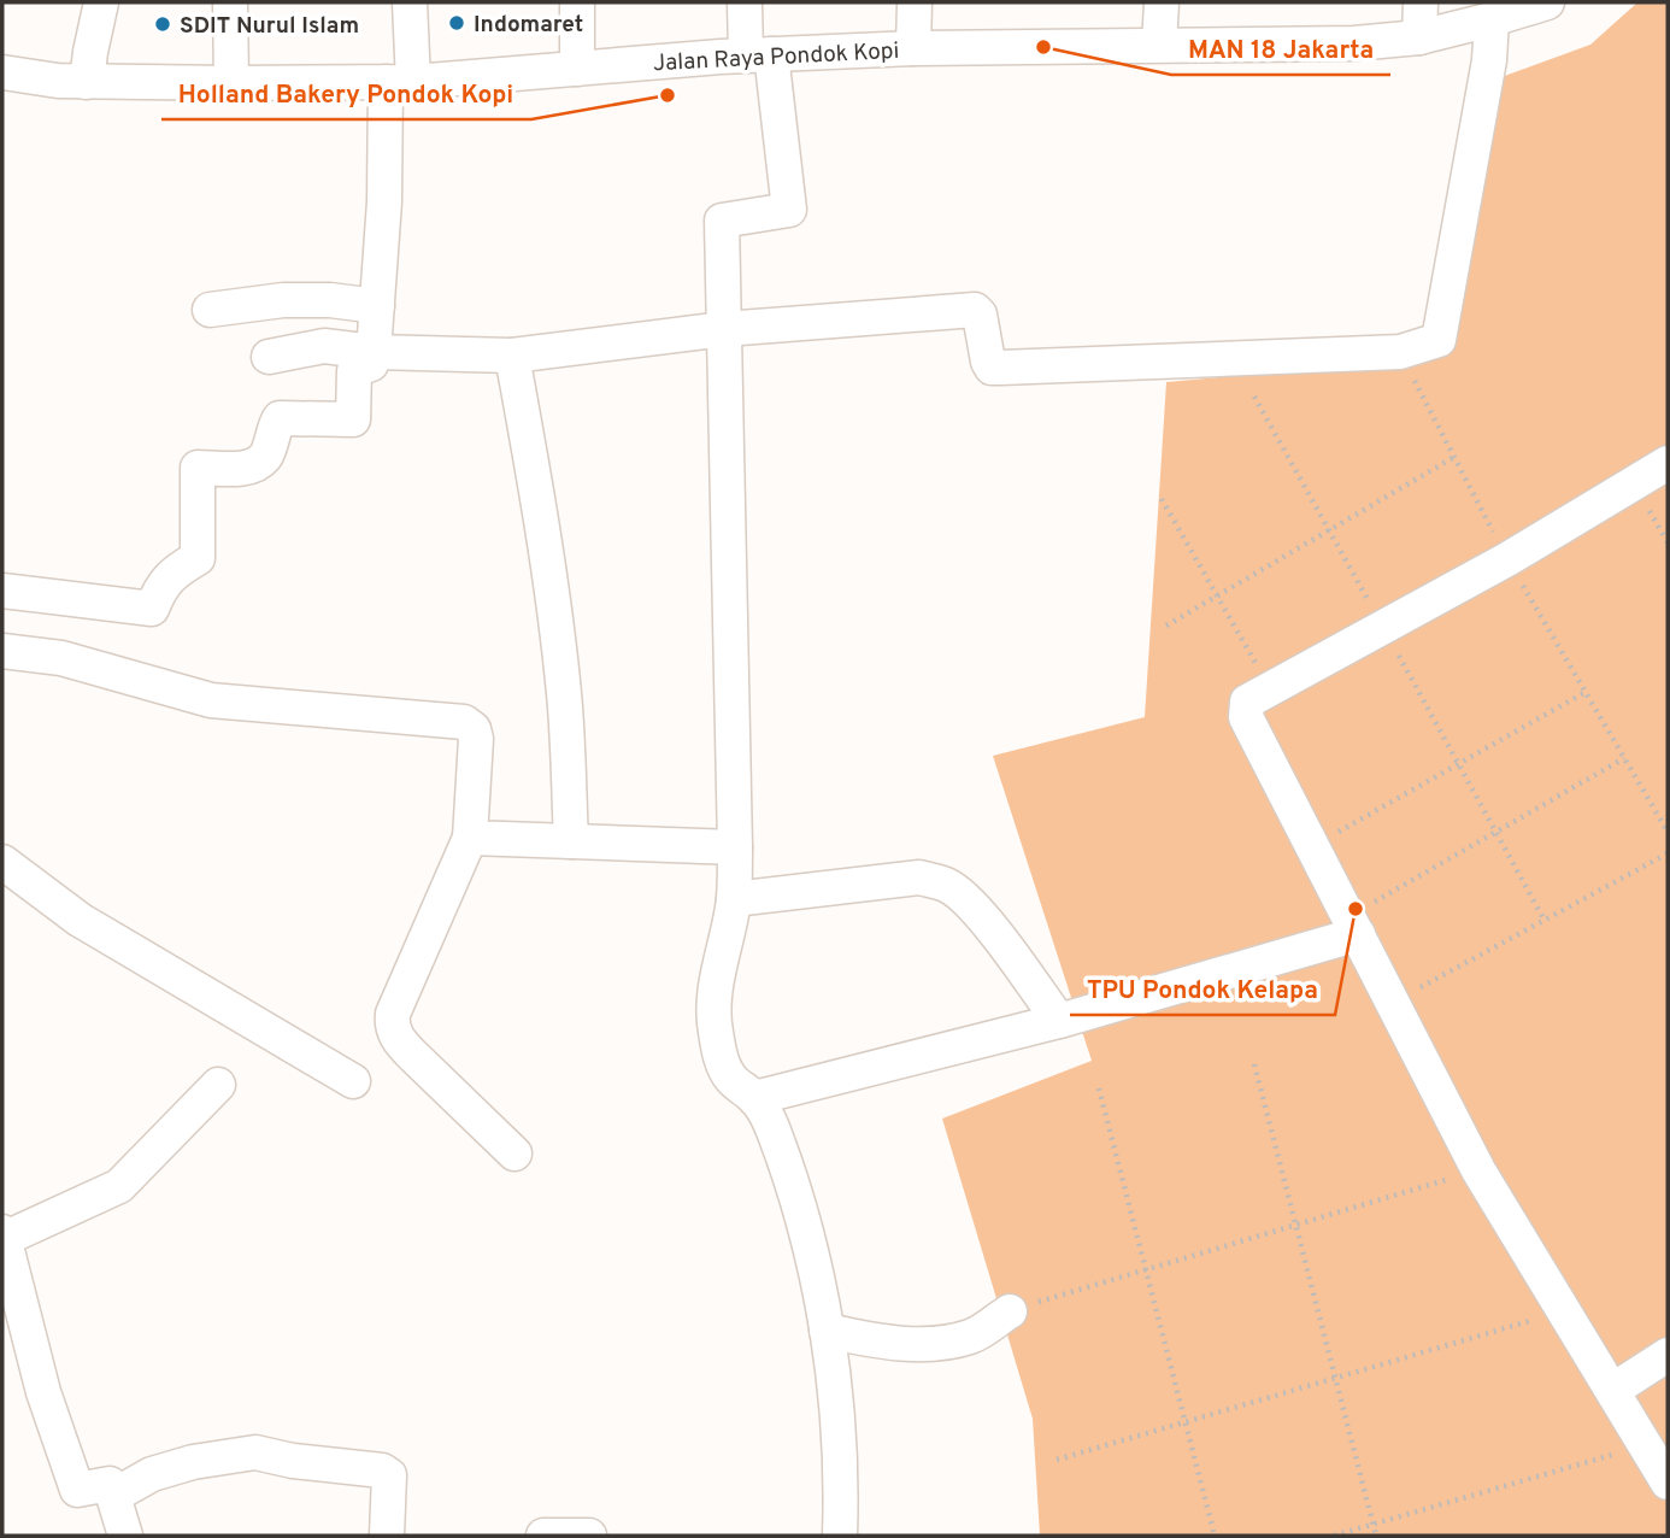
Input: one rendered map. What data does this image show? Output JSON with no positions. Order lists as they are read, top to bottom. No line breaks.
{"streets":{"street":["Jalan Raya Pondok Kopi"]},"places":["Indomaret","SDIT Nurul Islam","MAN 18 Jakarta","Holland Bakery Pondok Kopi","TPU Pondok Kelapa"]}
